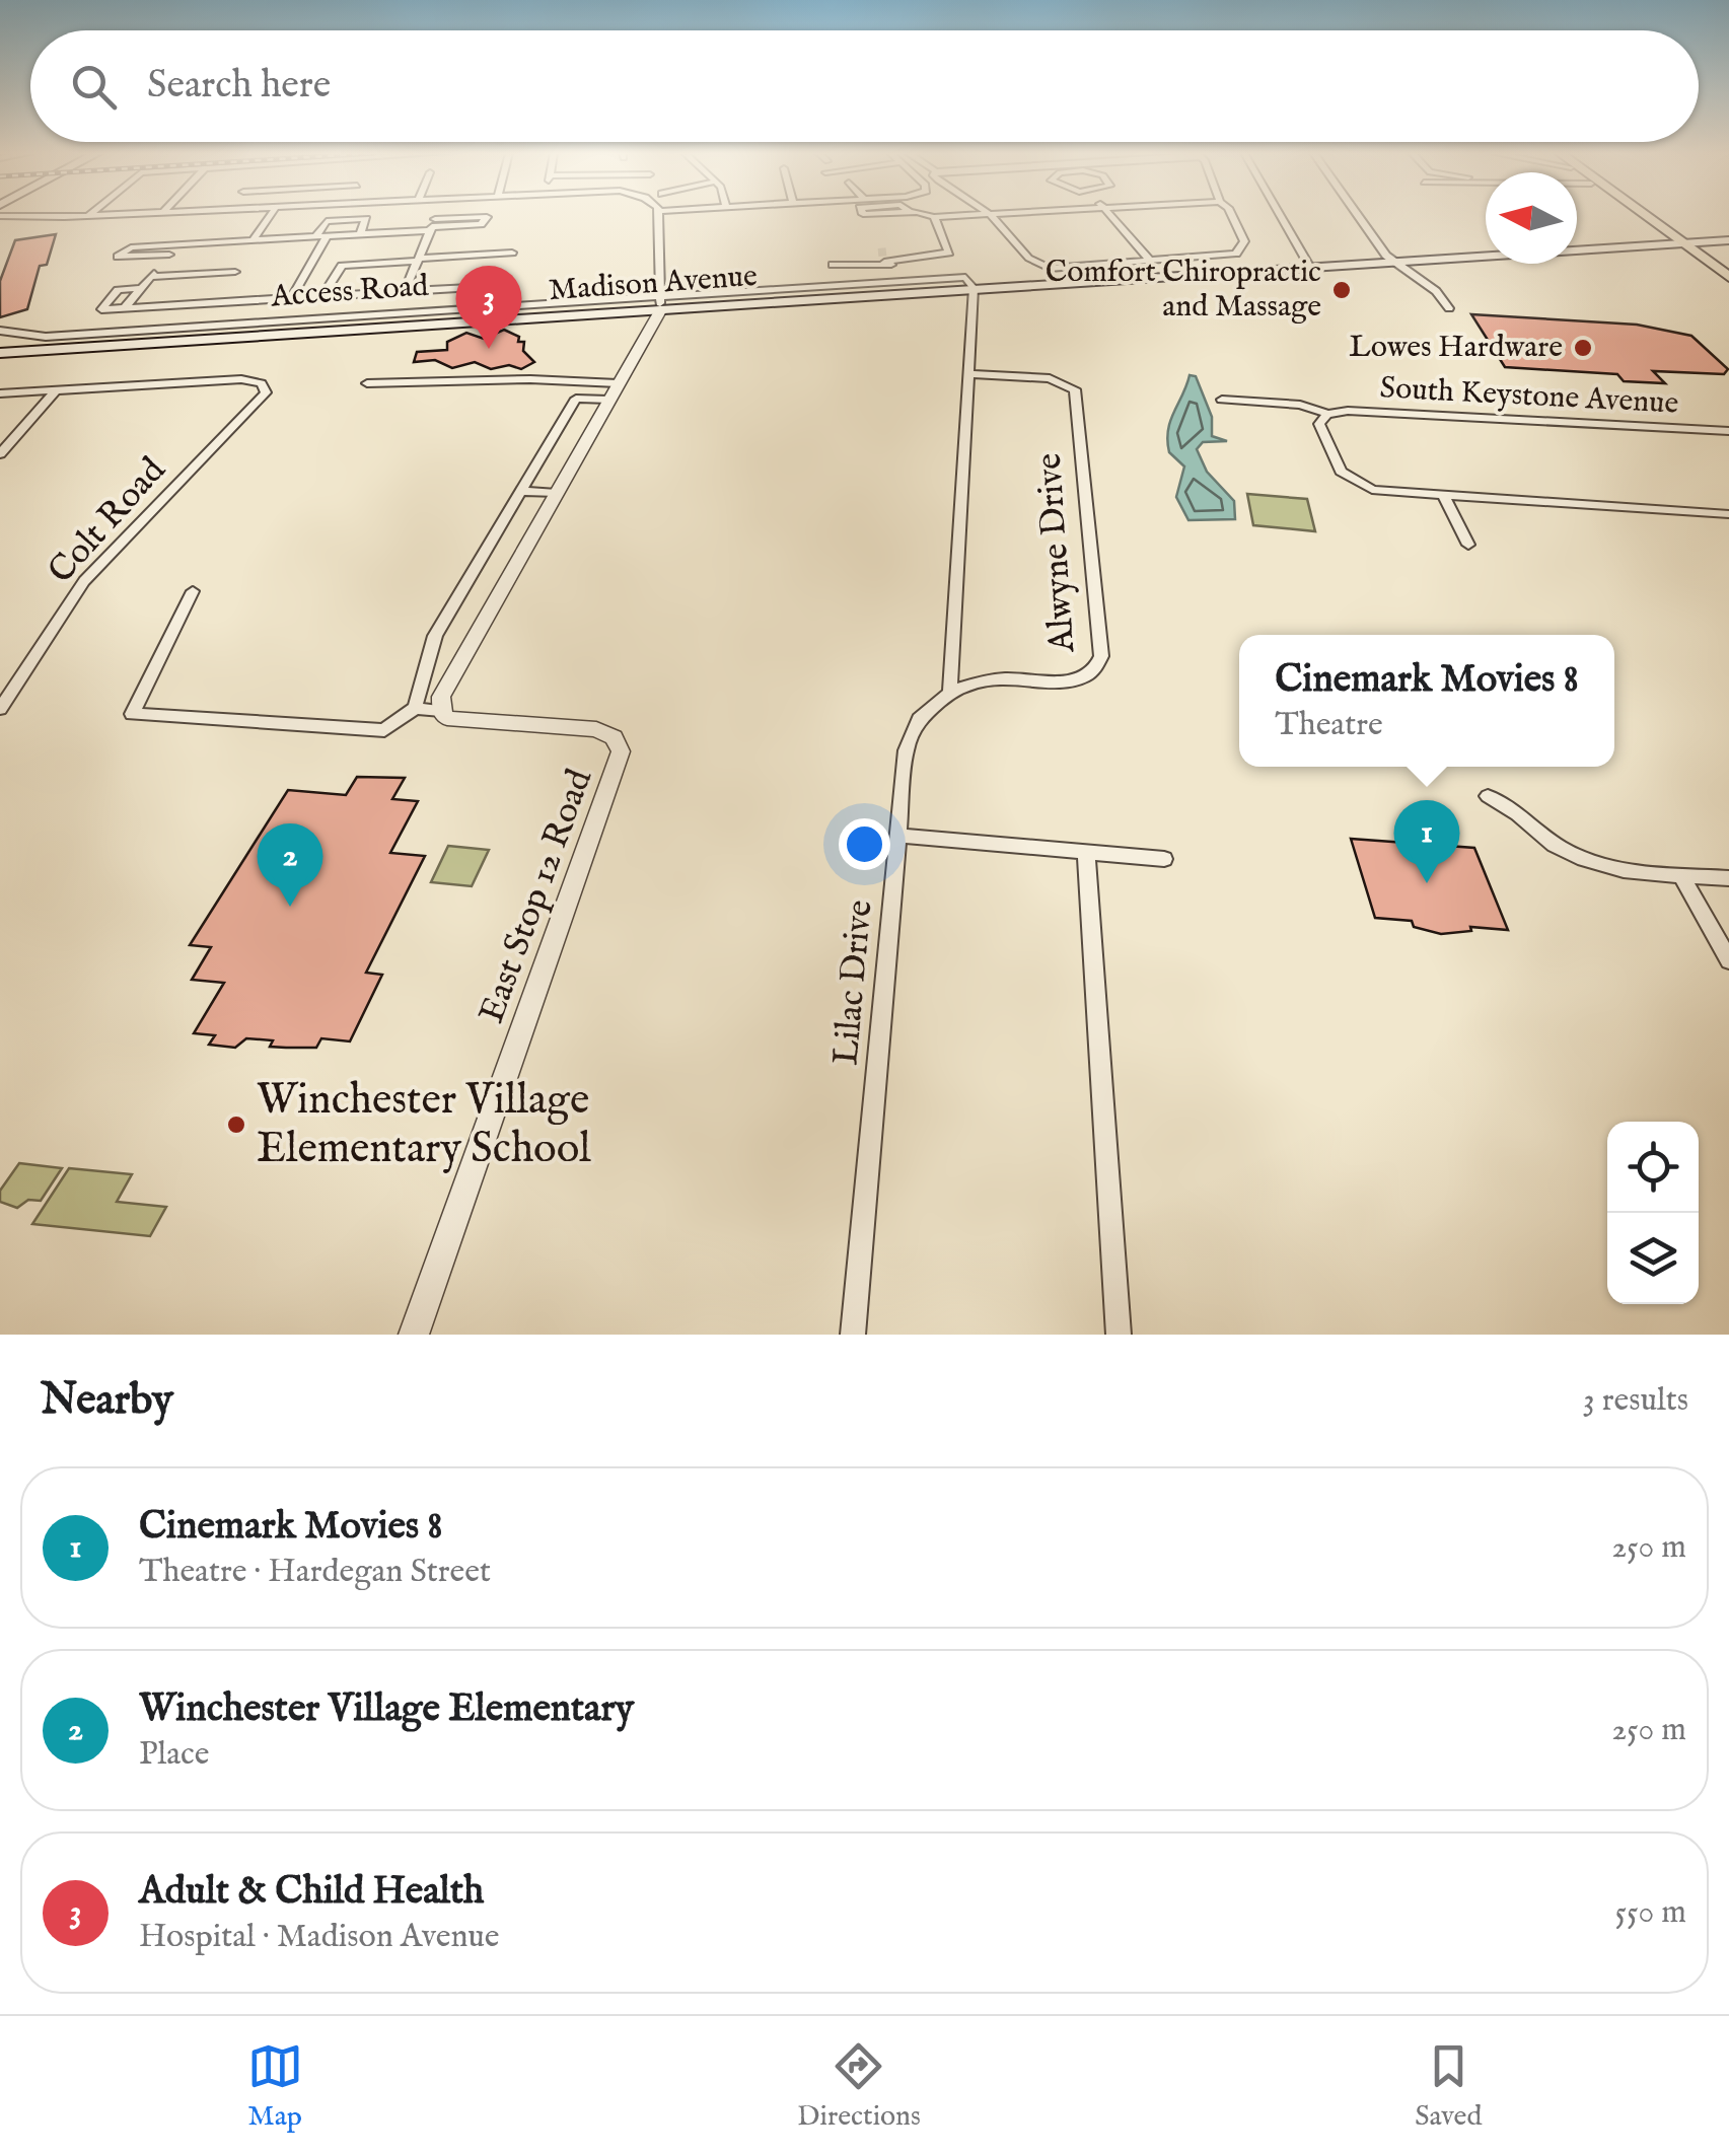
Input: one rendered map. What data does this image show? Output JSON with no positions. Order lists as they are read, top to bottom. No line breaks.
{"streets":{"main road":["Madison Avenue"],"street":["Access Road","South Keystone Avenue","Colt Road","Alwyne Drive","East Stop 12 Road","Lilac Drive"]},"crossings":[["Madison Avenue","Access Road"],["Alwyne Drive","Lilac Drive"]],"places":["Comfort Chiropractic and Massage","Lowes Hardware","Winchester Village Elementary School"],"north":"left","page":{"search":"Search here","pins":["3","1","2"],"popup":["Cinemark Movies 8","Theatre"],"heading":["Nearby","3 results"],"list":[{"mark":"1","name":"Cinemark Movies 8","note":"Theatre · Hardegan Street","value":"250 m"},{"mark":"2","name":"Winchester Village Elementary","note":"Place","value":"250 m"},{"mark":"3","name":"Adult & Child Health","note":"Hospital · Madison Avenue","value":"550 m"}],"nav":["Map","Directions","Saved"]}}
